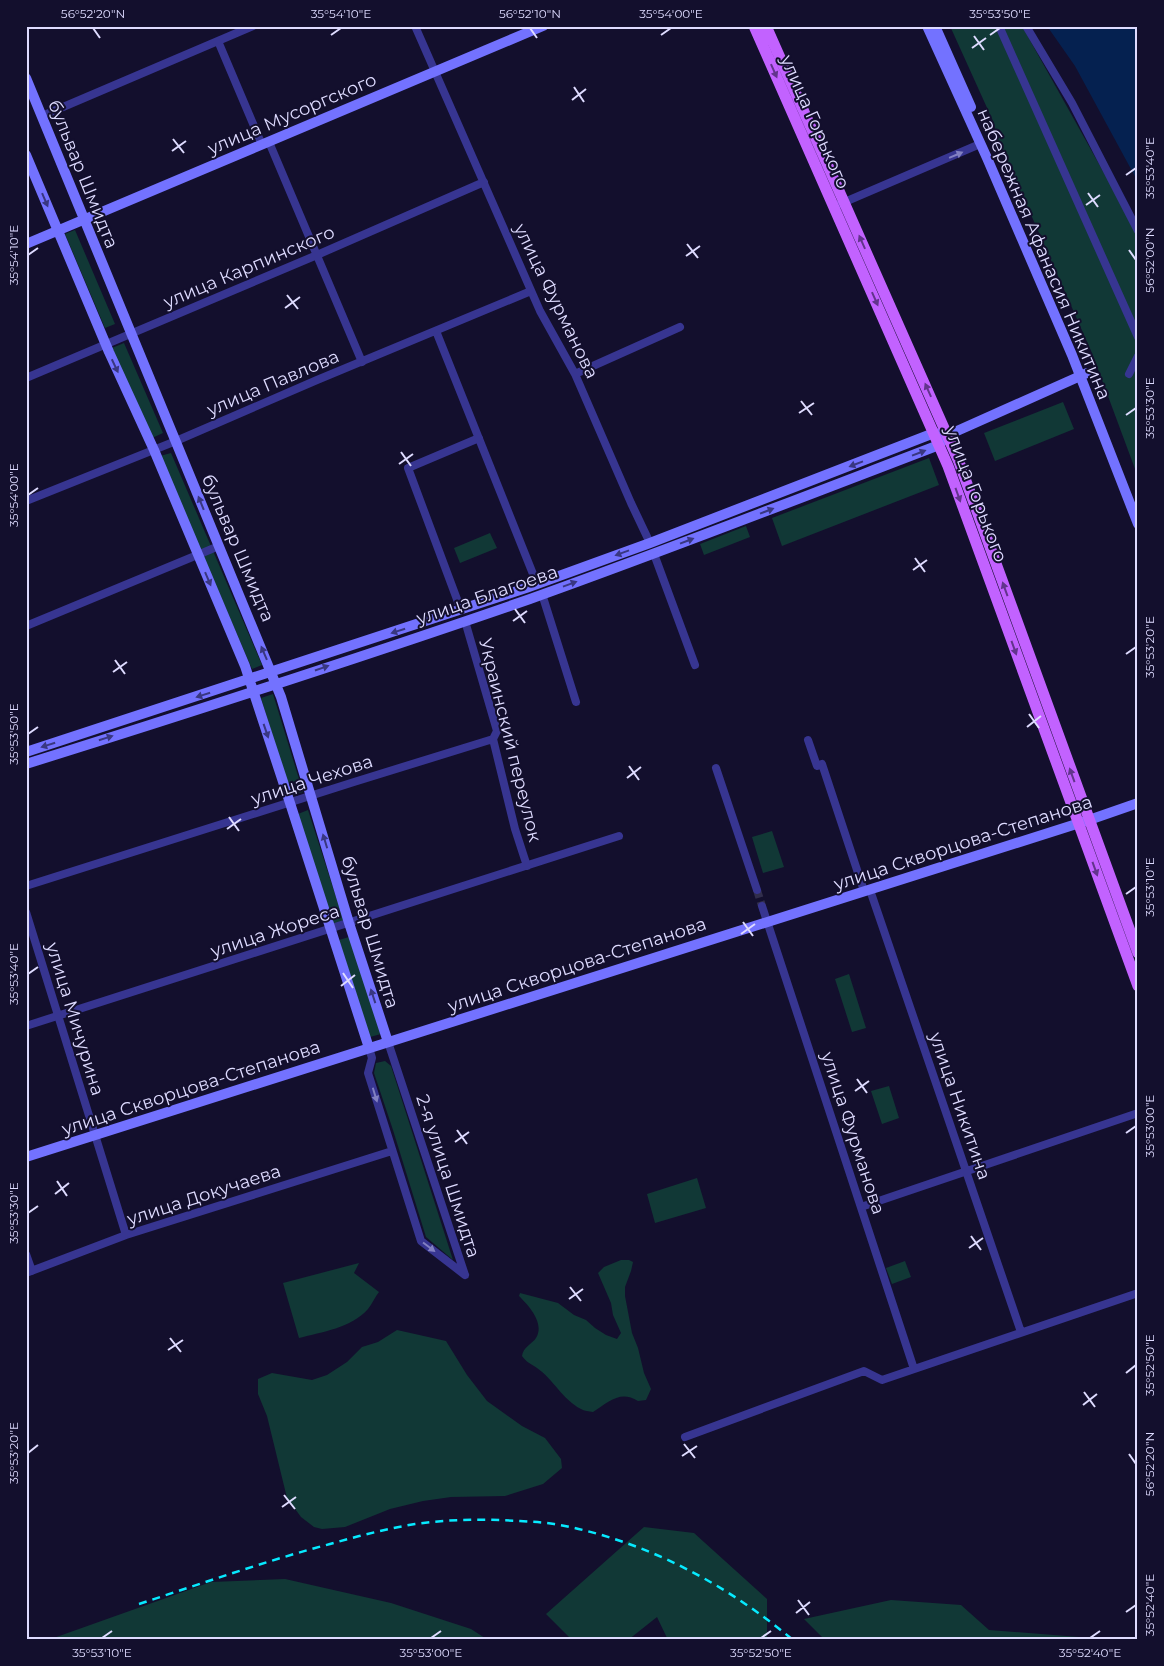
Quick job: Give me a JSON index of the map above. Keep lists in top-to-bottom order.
{
  "streets": {
    "main road": ["улица Горького"],
    "street": [
      "улица Мусоргского",
      "бульвар Шмидта",
      "набережная Афанасия Никитина",
      "улица Карпинского",
      "улица Фурманова",
      "улица Павлова",
      "улица Благоева",
      "Украинский переулок",
      "улица Чехова",
      "улица Скворцова-Степанова",
      "улица Жореса",
      "улица Мичурина",
      "улица Никитина",
      "2-я улица Шмидта",
      "улица Докучаева"
    ]
  },
  "crossings": [
    ["улица Мусоргского", "бульвар Шмидта"],
    ["улица Мусоргского", "улица Фурманова"],
    ["улица Горького", "улица Благоева"],
    ["улица Горького", "улица Скворцова-Степанова"],
    ["бульвар Шмидта", "улица Карпинского"],
    ["бульвар Шмидта", "улица Павлова"],
    ["бульвар Шмидта", "улица Благоева"],
    ["бульвар Шмидта", "улица Чехова"],
    ["бульвар Шмидта", "улица Скворцова-Степанова"],
    ["бульвар Шмидта", "улица Жореса"],
    ["бульвар Шмидта", "2-я улица Шмидта"],
    ["набережная Афанасия Никитина", "улица Благоева"],
    ["улица Карпинского", "улица Фурманова"],
    ["улица Фурманова", "улица Павлова"],
    ["улица Фурманова", "улица Благоева"],
    ["улица Фурманова", "улица Скворцова-Степанова"],
    ["улица Благоева", "Украинский переулок"],
    ["Украинский переулок", "улица Чехова"],
    ["Украинский переулок", "улица Жореса"],
    ["улица Скворцова-Степанова", "улица Мичурина"],
    ["улица Скворцова-Степанова", "улица Никитина"],
    ["улица Скворцова-Степанова", "2-я улица Шмидта"],
    ["улица Жореса", "улица Мичурина"],
    ["улица Мичурина", "улица Докучаева"],
    ["2-я улица Шмидта", "улица Докучаева"]
  ],
  "coordinates": [
    "56°52'20\"N",
    "35°54'10\"E",
    "56°52'10\"N",
    "35°54'00\"E",
    "35°53'50\"E",
    "35°53'40\"E",
    "56°52'00\"N",
    "35°53'30\"E",
    "35°53'20\"E",
    "35°53'10\"E",
    "35°53'00\"E",
    "35°52'50\"E",
    "35°52'40\"E"
  ]
}
